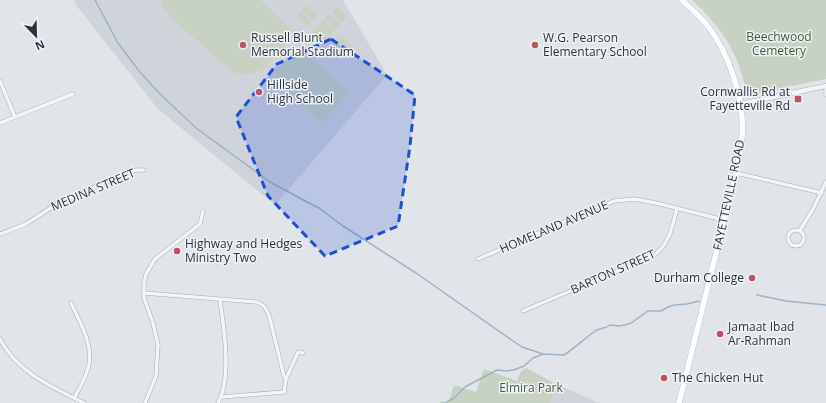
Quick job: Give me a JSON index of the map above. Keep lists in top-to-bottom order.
{
  "streets": {
    "main road": ["FAYETTEVILLE ROAD"],
    "street": ["MEDINA STREET", "HOMELAND AVENUE", "BARTON STREET"]
  },
  "crossings": [
    ["FAYETTEVILLE ROAD", "HOMELAND AVENUE"],
    ["HOMELAND AVENUE", "BARTON STREET"]
  ],
  "parks": ["Beechwood Cemetery", "Elmira Park"],
  "places": {
    "other": [
      "Russell Blunt Memorial Stadium",
      "W.G. Pearson Elementary School",
      "Hillside High School",
      "Highway and Hedges Ministry Two",
      "Durham College",
      "Jamaat Ibad Ar-Rahman",
      "The Chicken Hut"
    ],
    "transit": ["Cornwallis Rd at Fayetteville Rd"]
  },
  "north": "bottom right"
}
